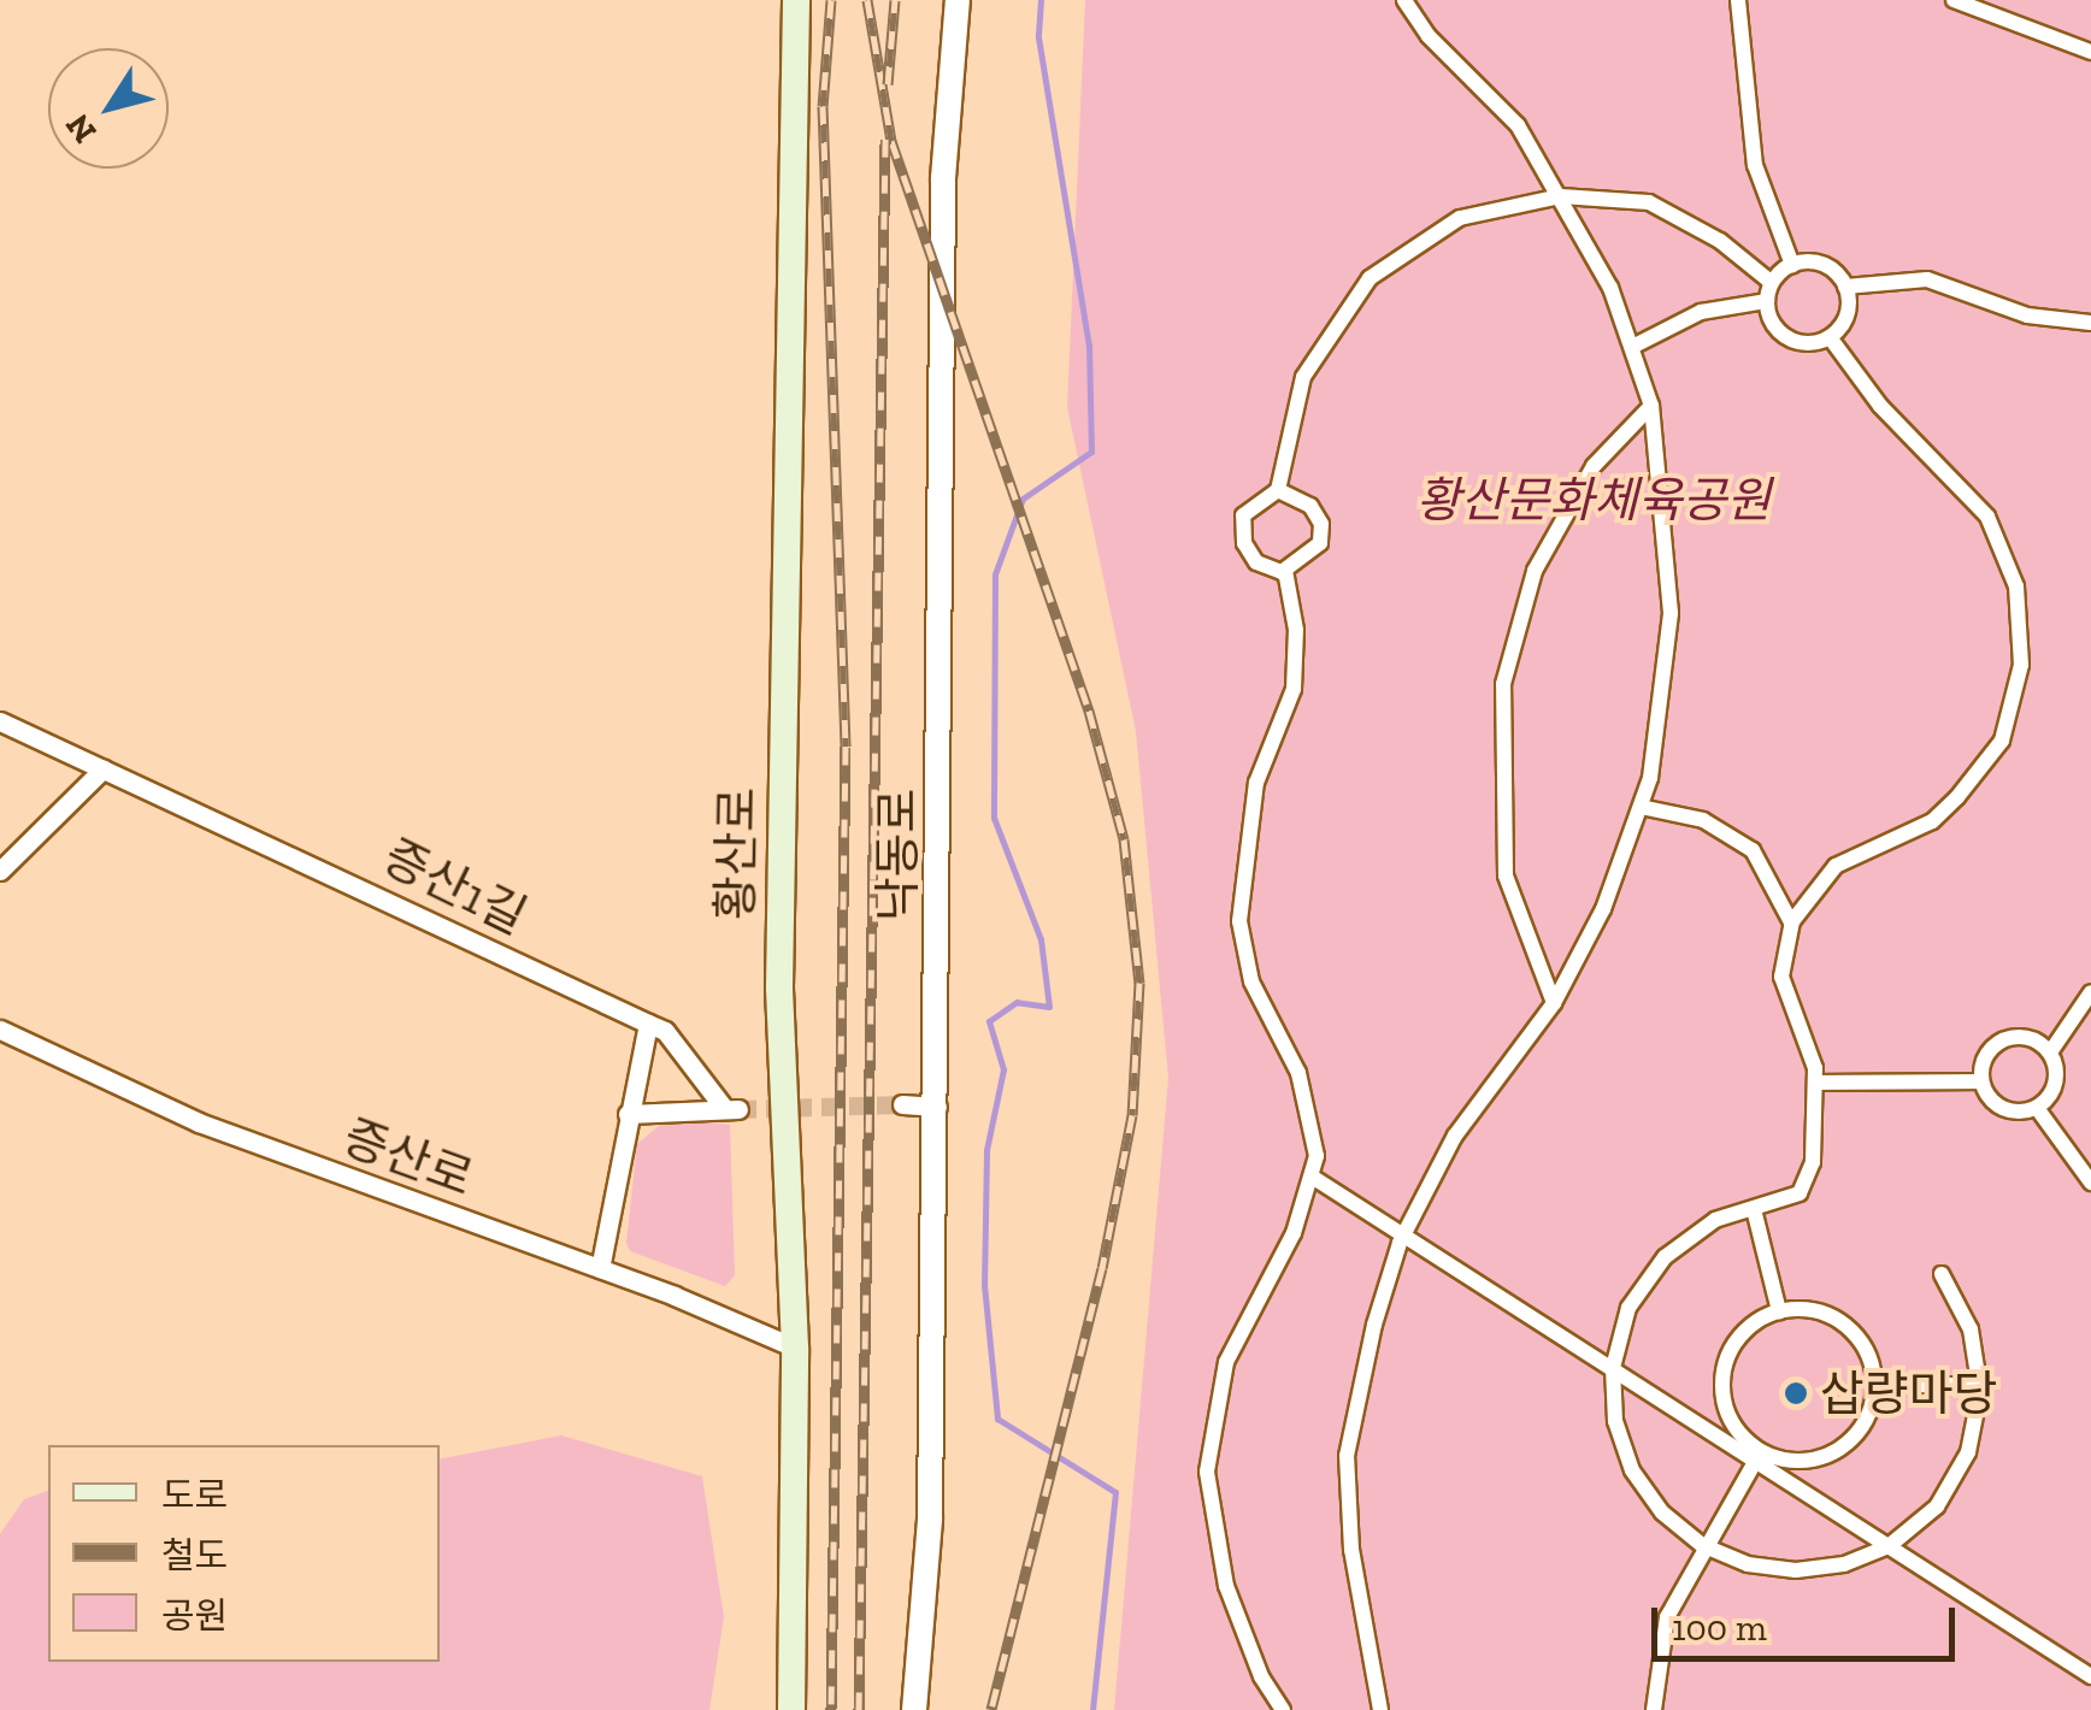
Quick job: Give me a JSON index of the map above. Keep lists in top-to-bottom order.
{
  "streets": {
    "main road": ["황산로"],
    "street": ["낙동로", "증산1길", "증산로"]
  },
  "crossings": [
    ["황산로", "증산로"]
  ],
  "parks": ["황산문화체육공원"],
  "places": ["삽량마당"],
  "legend": ["도로", "철도", "공원"],
  "scale_bar": "100 m",
  "north": "bottom left"
}
